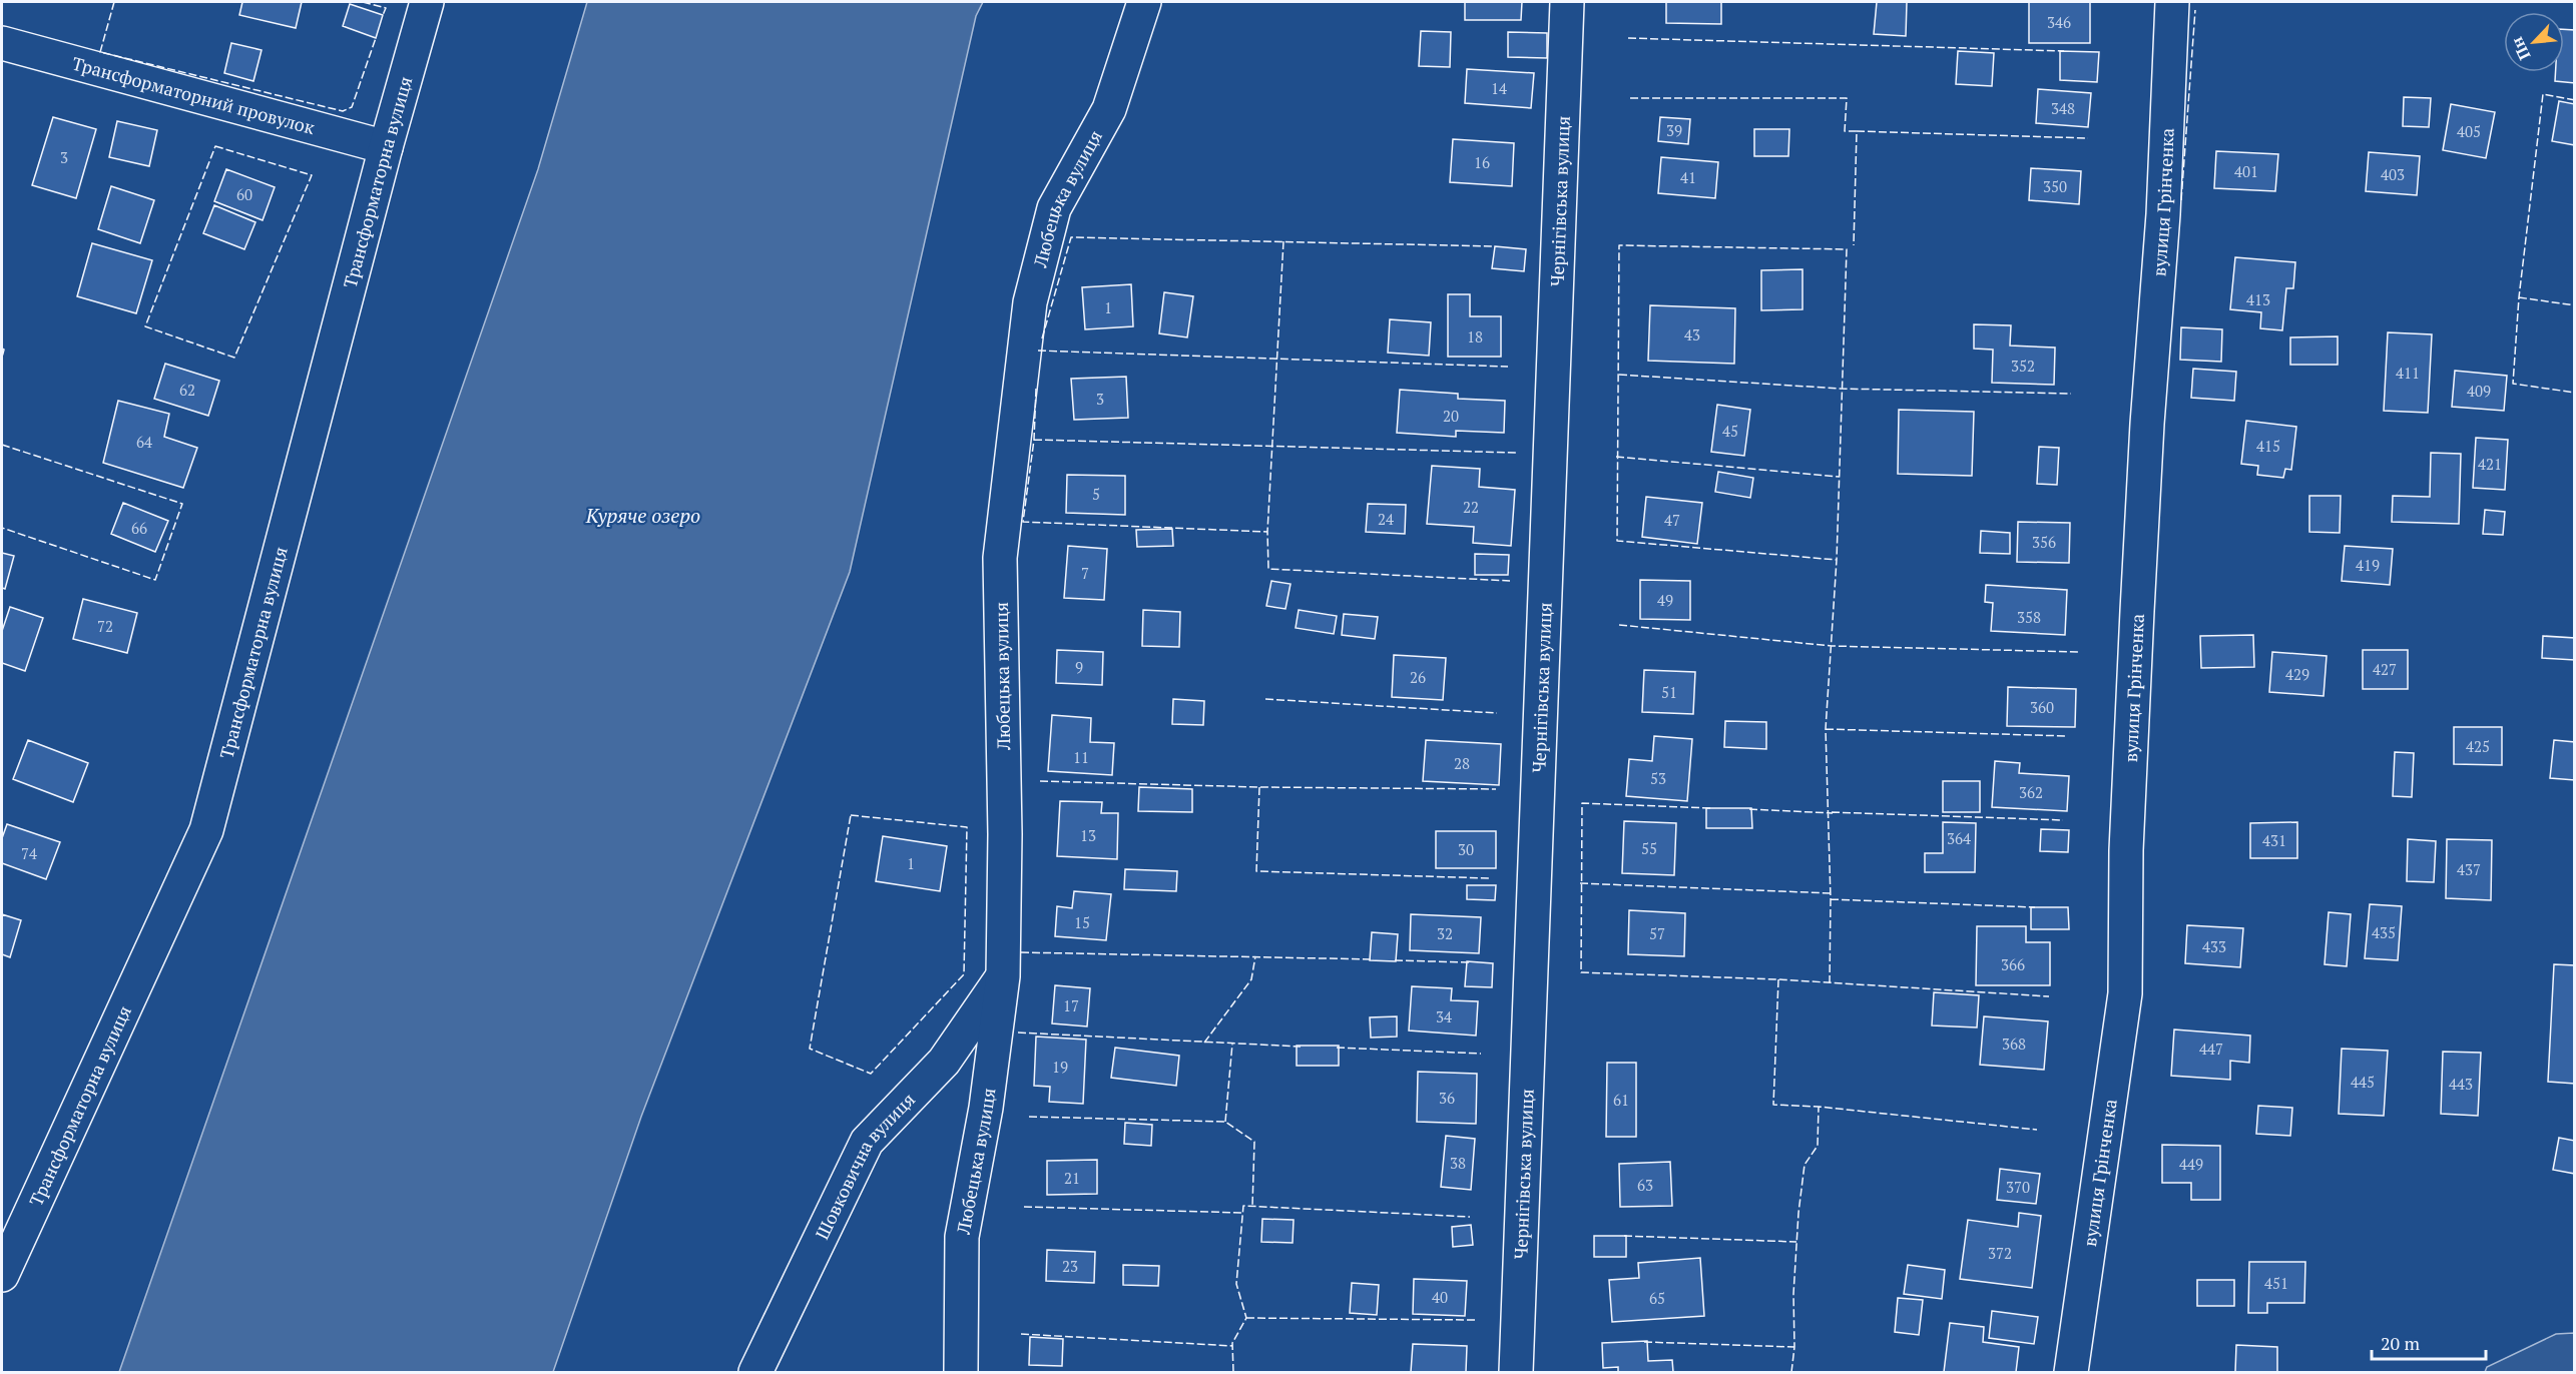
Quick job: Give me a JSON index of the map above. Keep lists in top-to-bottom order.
{
  "streets": {
    "street": [
      "Трансформаторний провулок",
      "Трансформаторна вулиця",
      "Любецька вулиця",
      "Чернігівська вулиця",
      "вулиця Грінченка",
      "Шовковична вулиця"
    ]
  },
  "crossings": [
    ["Трансформаторний провулок", "Трансформаторна вулиця"],
    ["Любецька вулиця", "Шовковична вулиця"]
  ],
  "water": ["Куряче озеро"],
  "house_numbers": [
    "346",
    "14",
    "348",
    "39",
    "405",
    "3",
    "16",
    "401",
    "403",
    "41",
    "350",
    "60",
    "413",
    "1",
    "43",
    "18",
    "352",
    "411",
    "62",
    "409",
    "3",
    "20",
    "45",
    "64",
    "415",
    "421",
    "5",
    "22",
    "24",
    "47",
    "66",
    "356",
    "419",
    "7",
    "49",
    "358",
    "72",
    "9",
    "427",
    "429",
    "26",
    "51",
    "360",
    "425",
    "11",
    "28",
    "53",
    "362",
    "13",
    "364",
    "431",
    "55",
    "30",
    "74",
    "1",
    "437",
    "15",
    "435",
    "32",
    "57",
    "433",
    "366",
    "17",
    "34",
    "368",
    "447",
    "19",
    "445",
    "443",
    "36",
    "61",
    "38",
    "449",
    "21",
    "63",
    "370",
    "372",
    "23",
    "451",
    "40",
    "65"
  ],
  "scale_bar": "20 m",
  "north": "bottom left"
}
